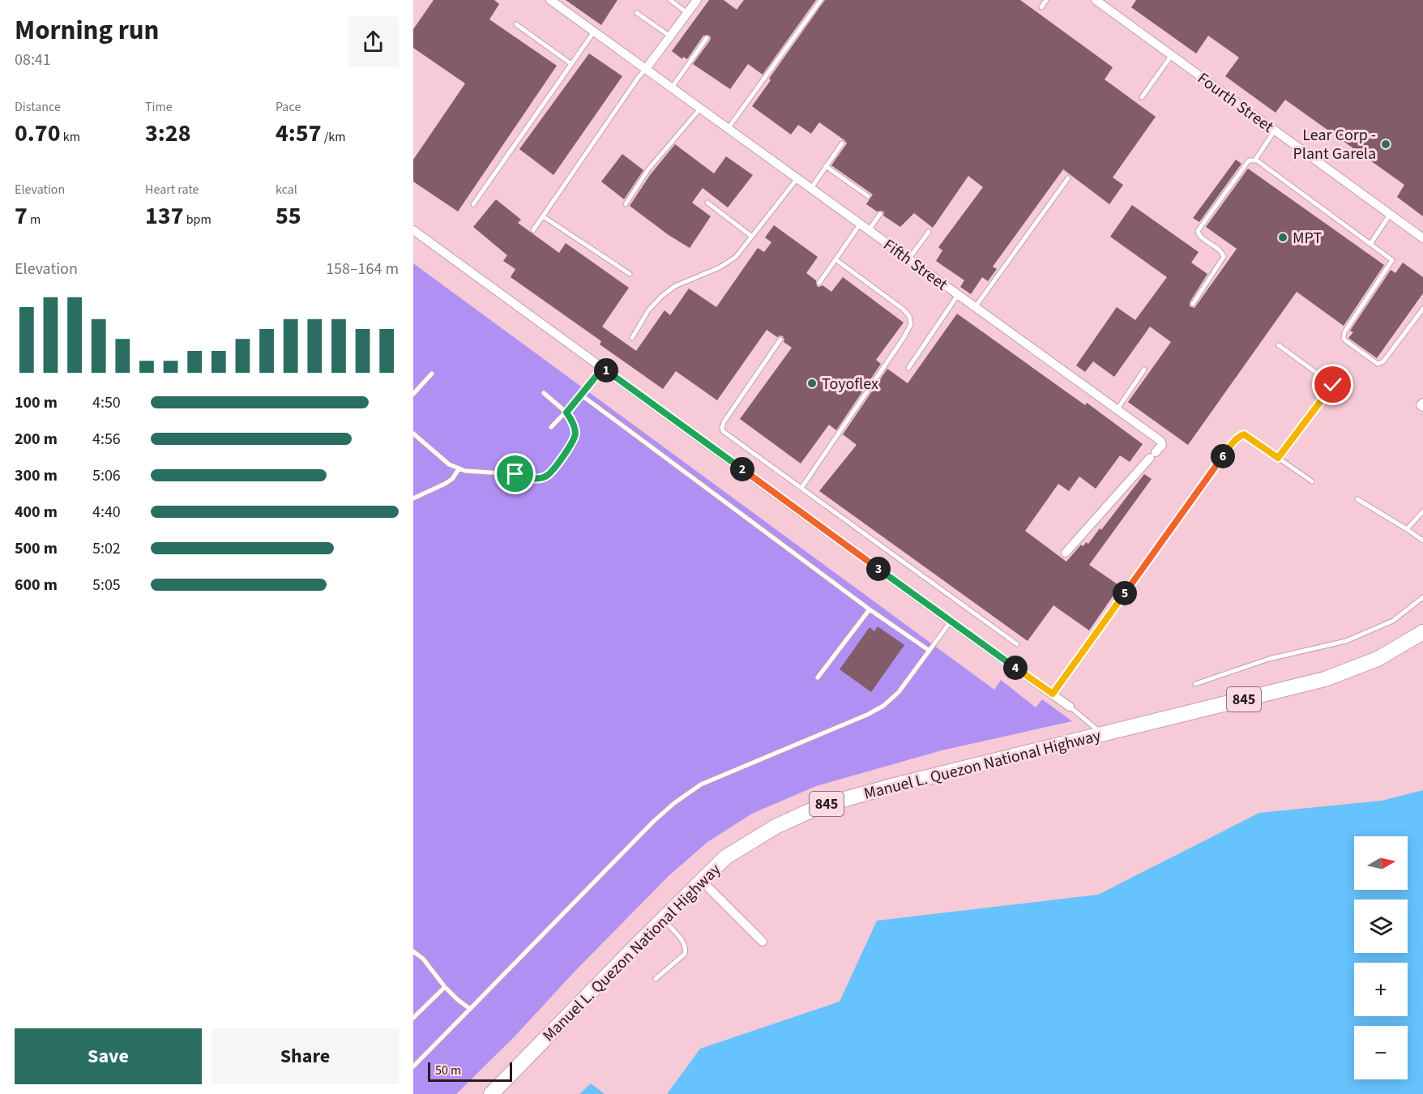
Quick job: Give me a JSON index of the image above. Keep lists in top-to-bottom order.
{
  "streets": {
    "main road": ["845", "Manuel L. Quezon National Highway"],
    "street": ["Fourth Street", "Fifth Street"]
  },
  "places": ["Lear Corp - Plant Garela", "MPT", "Toyoflex"],
  "scale_bar": "50 m",
  "north": "right",
  "page": {
    "heading": ["Morning run", "08:41"],
    "stats": [
      ["Distance", "0.70 km"],
      ["Time", "3:28"],
      ["Pace", "4:57 /km"],
      ["Elevation", "7 m"],
      ["Heart rate", "137 bpm"],
      ["kcal", "55"]
    ],
    "chart": ["Elevation", "158–164 m"],
    "pins": [
      "1",
      "6",
      "2",
      "3",
      "5",
      "4"
    ],
    "list": [
      {
        "name": "100 m",
        "note": "4:50"
      },
      {
        "name": "200 m",
        "note": "4:56"
      },
      {
        "name": "300 m",
        "note": "5:06"
      },
      {
        "name": "400 m",
        "note": "4:40"
      },
      {
        "name": "500 m",
        "note": "5:02"
      },
      {
        "name": "600 m",
        "note": "5:05"
      }
    ],
    "map_buttons": ["+", "−"],
    "buttons": ["Save", "Share"],
    "scale": "50 m"
  }
}
